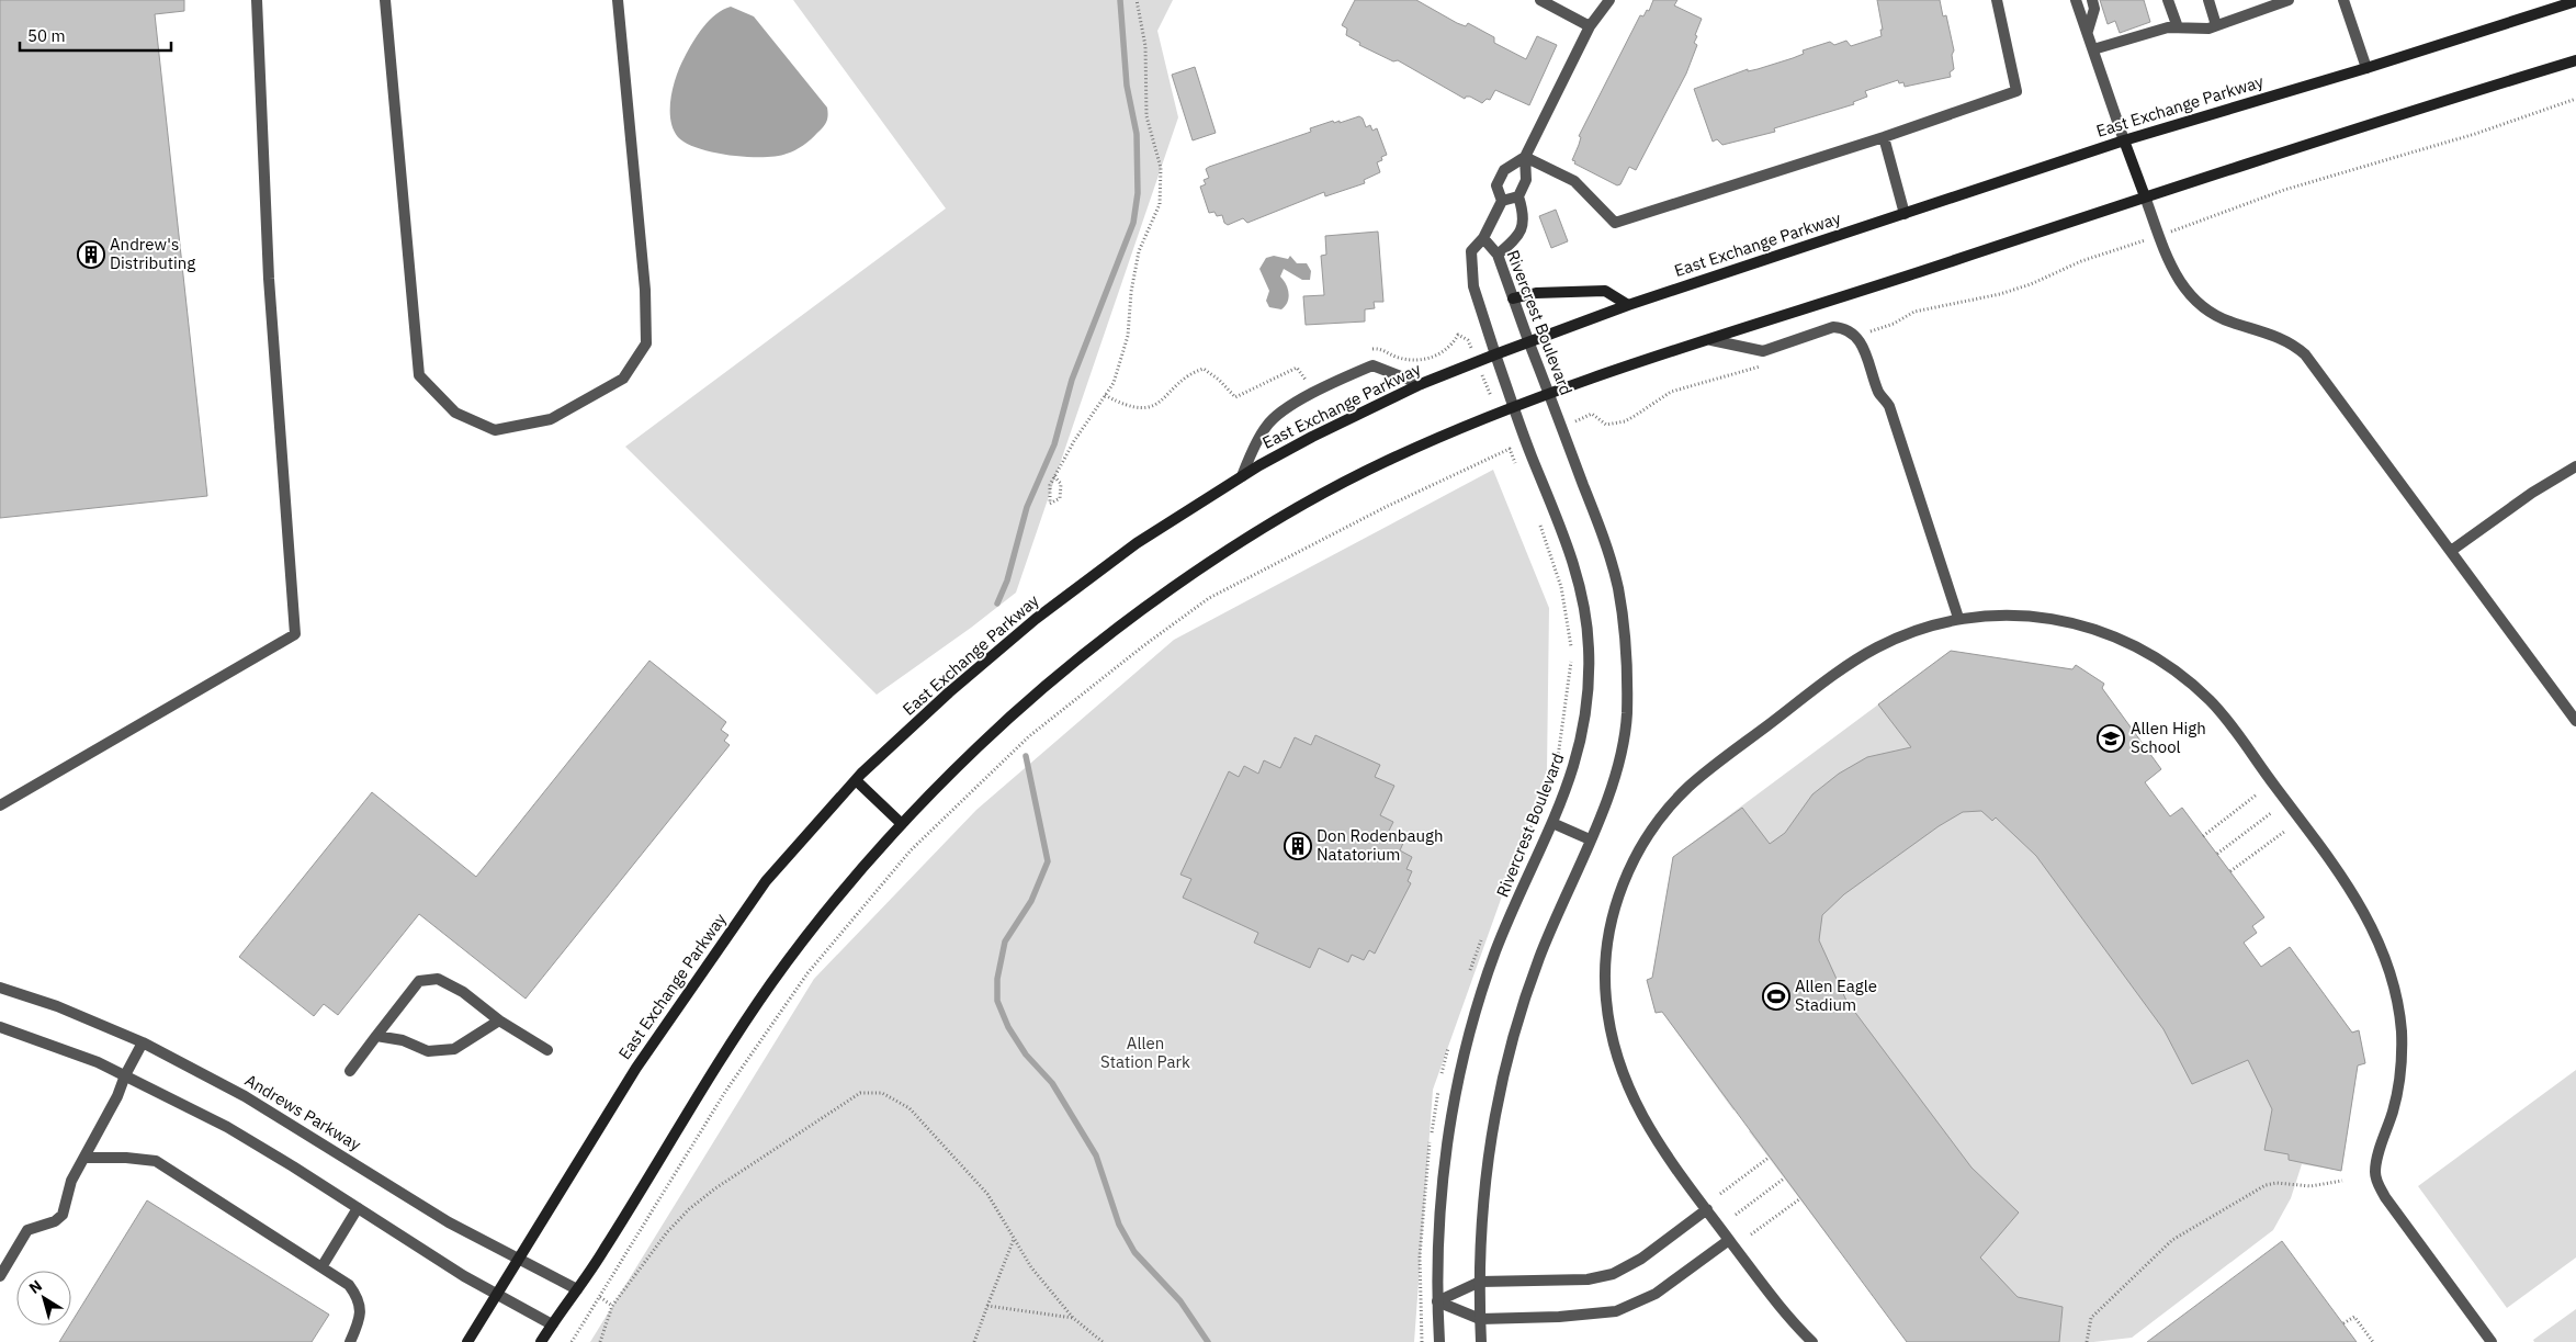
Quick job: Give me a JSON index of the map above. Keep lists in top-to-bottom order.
{
  "streets": {
    "main road": ["East Exchange Parkway"],
    "street": ["Rivercrest Boulevard", "Andrews Parkway"]
  },
  "crossings": [
    ["East Exchange Parkway", "Rivercrest Boulevard"],
    ["East Exchange Parkway", "Andrews Parkway"]
  ],
  "parks": ["Allen Station Park"],
  "places": {
    "building": ["Andrew's Distributing", "Don Rodenbaugh Natatorium"],
    "school or university": ["Allen High School"],
    "sports": ["Allen Eagle Stadium"]
  },
  "scale_bar": "50 m",
  "north": "top left"
}
